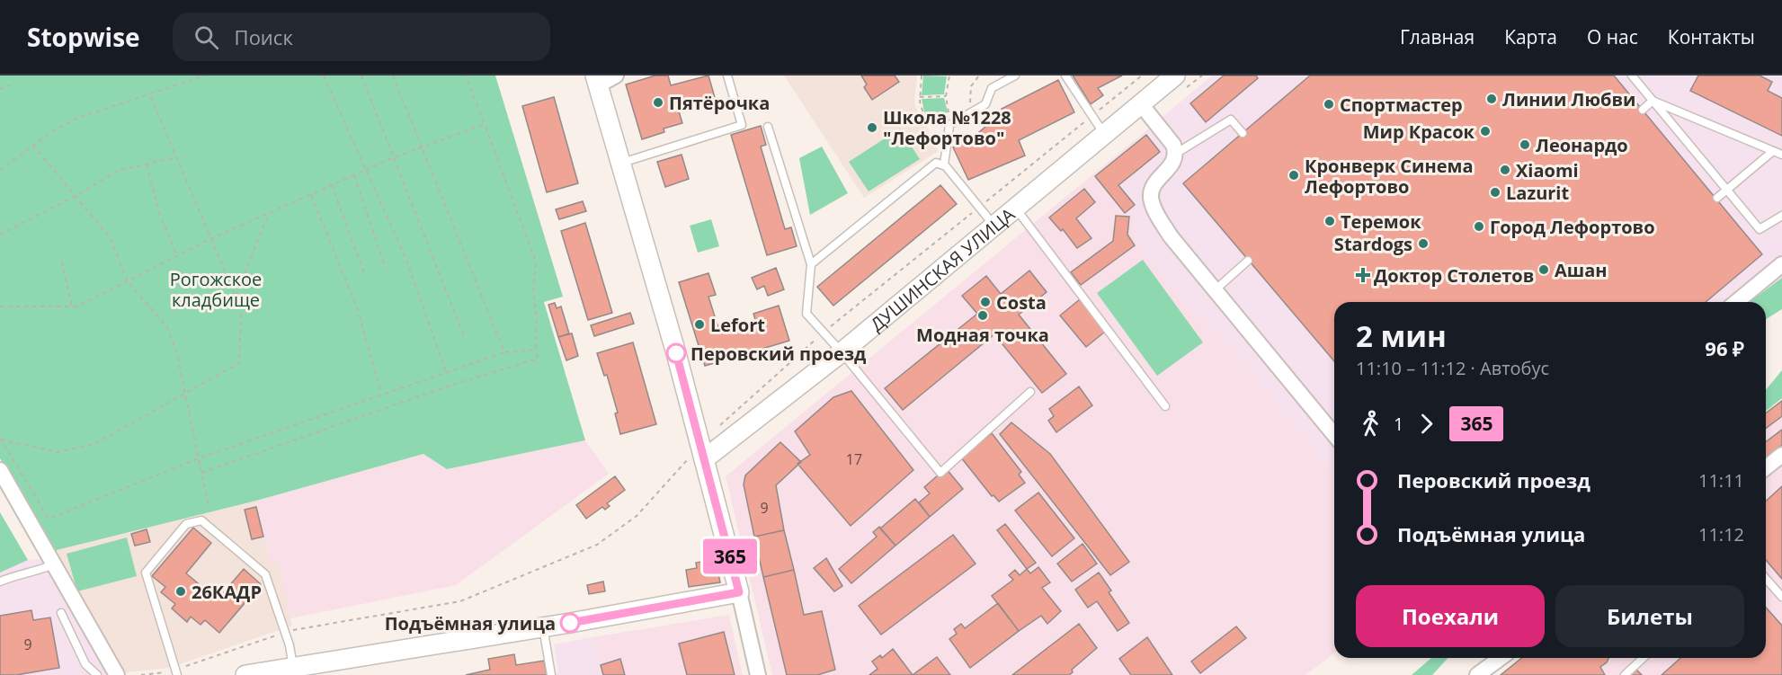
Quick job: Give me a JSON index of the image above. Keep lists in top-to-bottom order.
{
  "streets": {
    "street": ["ДУШИНСКАЯ УЛИЦА"]
  },
  "parks": ["Рогожское кладбище"],
  "places": {
    "other": [
      "Линии Любви",
      "Пятёрочка",
      "Спортмастер",
      "Школа №1228 \"Лефортово\"",
      "Мир Красок",
      "Леонардо",
      "Xiaomi",
      "Кронверк Синема Лефортово",
      "Lazurit",
      "Теремок",
      "Город Лефортово",
      "Stardogs",
      "Ашан",
      "Costa",
      "Модная точка",
      "Lefort",
      "Перовский проезд",
      "26КАДР",
      "Подъёмная улица"
    ],
    "health": ["Доктор Столетов"]
  },
  "lines": ["bus line 365"],
  "house_numbers": ["17", "9", "9"],
  "page": {
    "header": "Stopwise",
    "search": "Поиск",
    "nav": [
      "Главная",
      "Карта",
      "О нас",
      "Контакты"
    ],
    "on_map": "365",
    "heading": ["2 мин", "11:10 – 11:12 · Автобус", "96 ₽"],
    "legs": ["1", "365"],
    "list": [
      {
        "name": "Перовский проезд",
        "value": "11:11"
      },
      {
        "name": "Подъёмная улица",
        "value": "11:12"
      }
    ],
    "buttons": ["Поехали", "Билеты"]
  }
}
